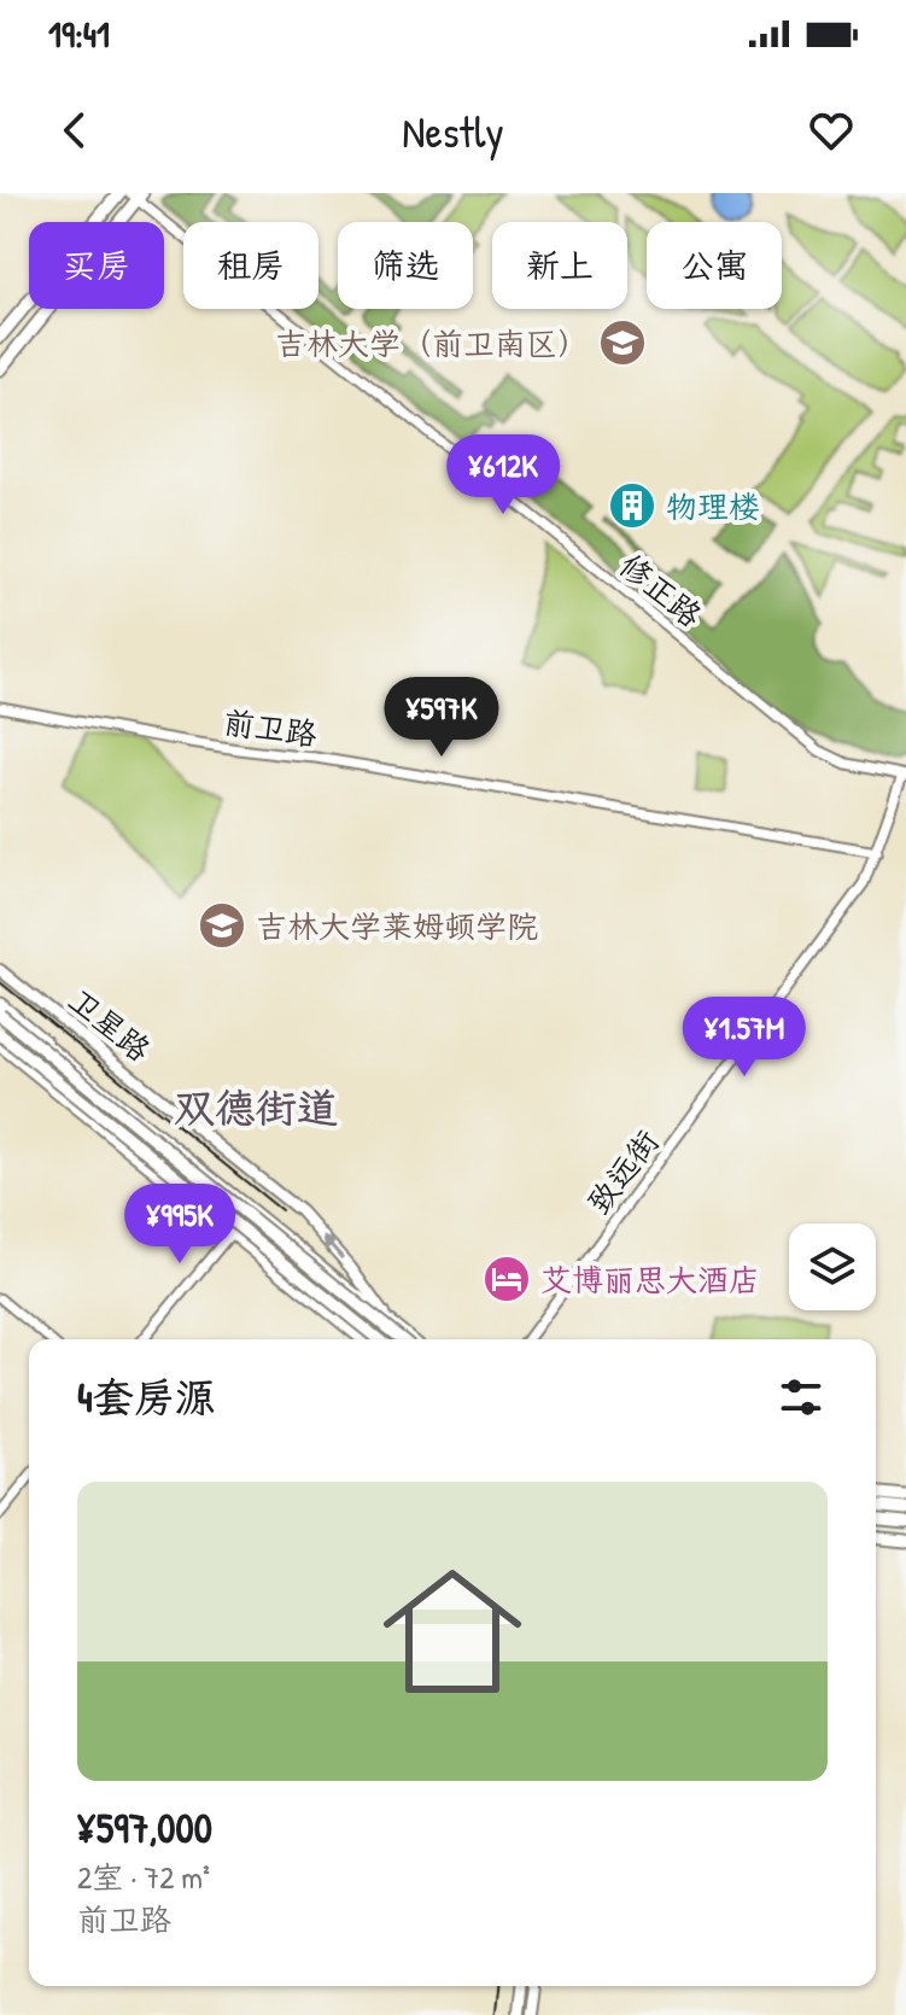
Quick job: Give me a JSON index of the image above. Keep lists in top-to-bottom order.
{
  "streets": {
    "main road": ["卫星路"],
    "street": ["修正路", "前卫路", "致远街"]
  },
  "crossings": [
    ["修正路", "致远街"],
    ["前卫路", "致远街"]
  ],
  "districts": ["双德街道"],
  "places": {
    "school or university": ["吉林大学（前卫南区）", "吉林大学莱姆顿学院"],
    "building": ["物理楼"],
    "hotel": ["艾博丽思大酒店"]
  },
  "page": {
    "status": "19:41",
    "header": "Nestly",
    "chip": [
      "买房",
      "租房",
      "筛选",
      "新上",
      "公寓"
    ],
    "price": [
      "¥612K",
      "¥597K",
      "¥1.57M",
      "¥995K"
    ],
    "heading": "4套房源",
    "list": [
      {
        "name": "¥597,000",
        "note": "2室 · 72 m² · 前卫路"
      }
    ]
  }
}
